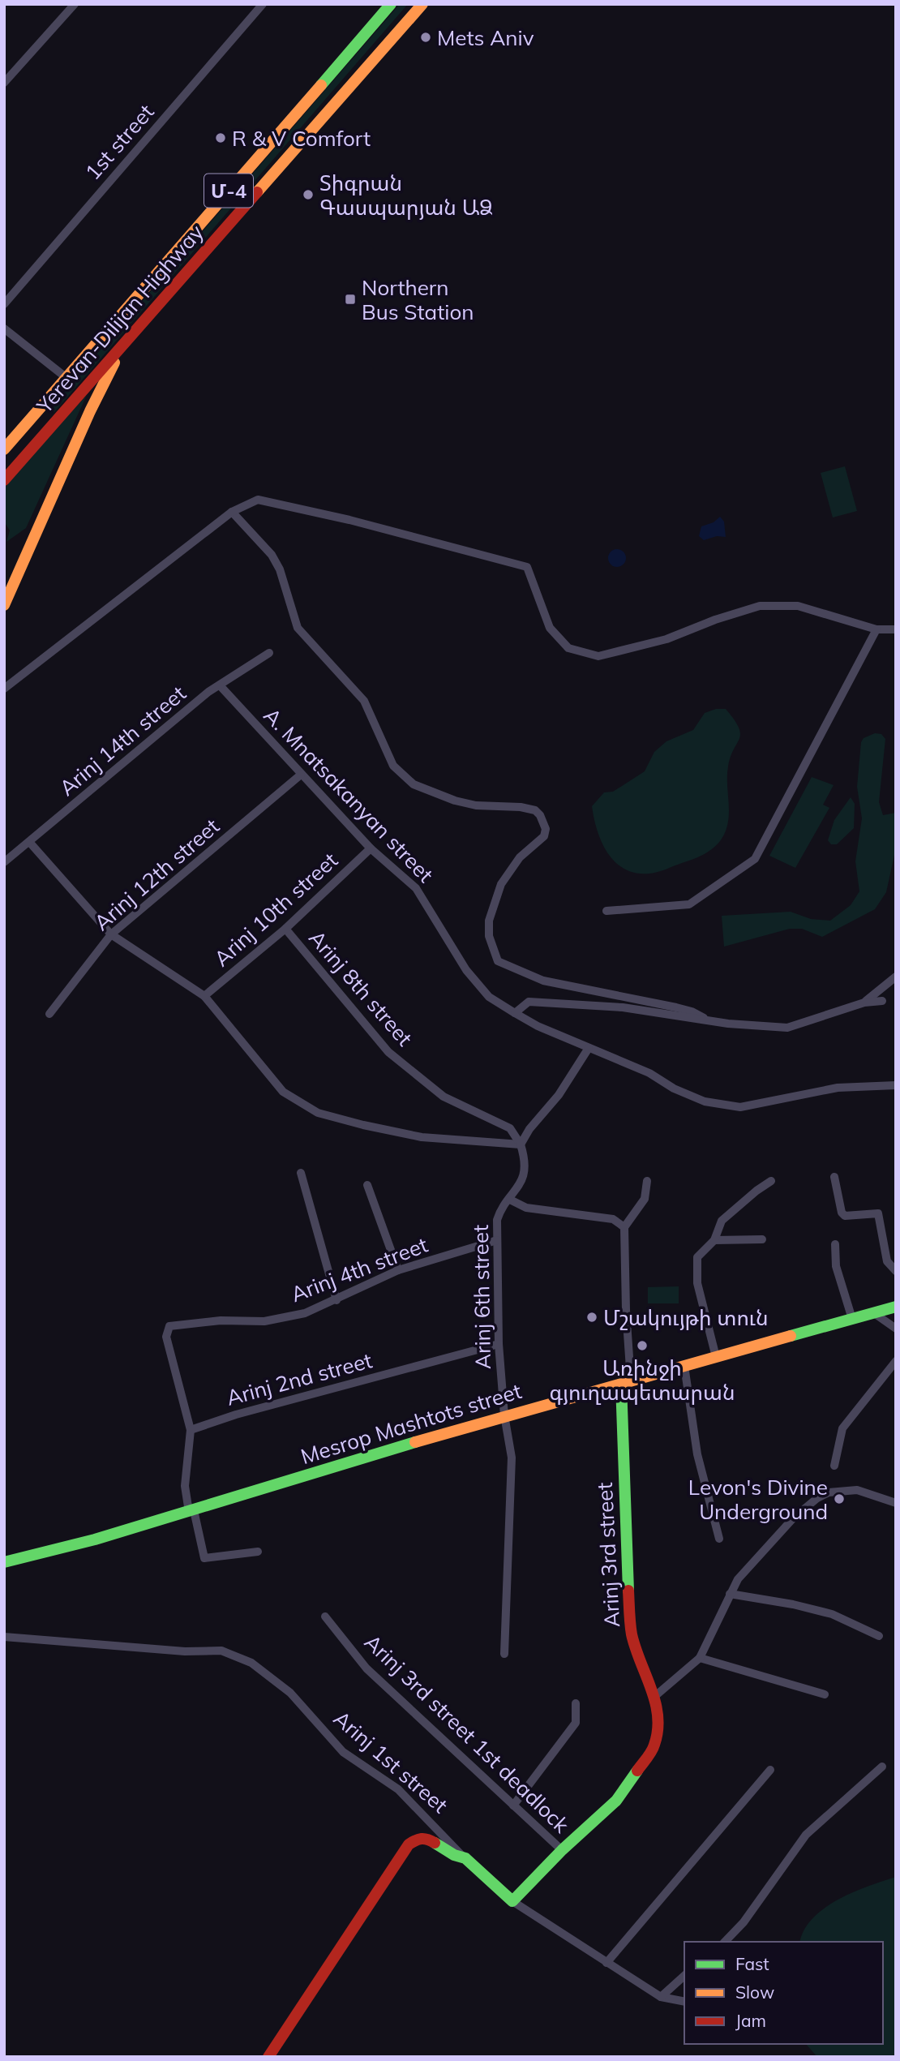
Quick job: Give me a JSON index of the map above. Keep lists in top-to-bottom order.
{
  "streets": {
    "main road": [
      "Մ-4",
      "Yerevan-Dilijan Highway",
      "Mesrop Mashtots street",
      "Arinj 3rd street",
      "Arinj 1st street"
    ],
    "street": [
      "1st street",
      "Arinj 14th street",
      "A. Mnatsakanyan street",
      "Arinj 12th street",
      "Arinj 10th street",
      "Arinj 8th street",
      "Arinj 4th street",
      "Arinj 6th street",
      "Arinj 2nd street",
      "Arinj 3rd street 1st deadlock"
    ]
  },
  "crossings": [
    ["Arinj 14th street", "A. Mnatsakanyan street"],
    ["A. Mnatsakanyan street", "Arinj 12th street"],
    ["A. Mnatsakanyan street", "Arinj 10th street"],
    ["Arinj 10th street", "Arinj 8th street"],
    ["Arinj 8th street", "Arinj 6th street"],
    ["Arinj 4th street", "Arinj 6th street"],
    ["Arinj 4th street", "Arinj 2nd street"],
    ["Arinj 6th street", "Arinj 2nd street"],
    ["Arinj 6th street", "Mesrop Mashtots street"],
    ["Mesrop Mashtots street", "Arinj 3rd street"],
    ["Arinj 3rd street", "Arinj 3rd street 1st deadlock"],
    ["Arinj 3rd street", "Arinj 1st street"]
  ],
  "places": {
    "other": [
      "Mets Aniv",
      "R & V Comfort",
      "Տիգրան Գասպարյան ԱՁ",
      "Մշակույթի տուն",
      "Առինջի գյուղապետարան",
      "Levon's Divine Underground"
    ],
    "transit": ["Northern Bus Station"]
  },
  "legend": ["Fast", "Slow", "Jam"]
}
